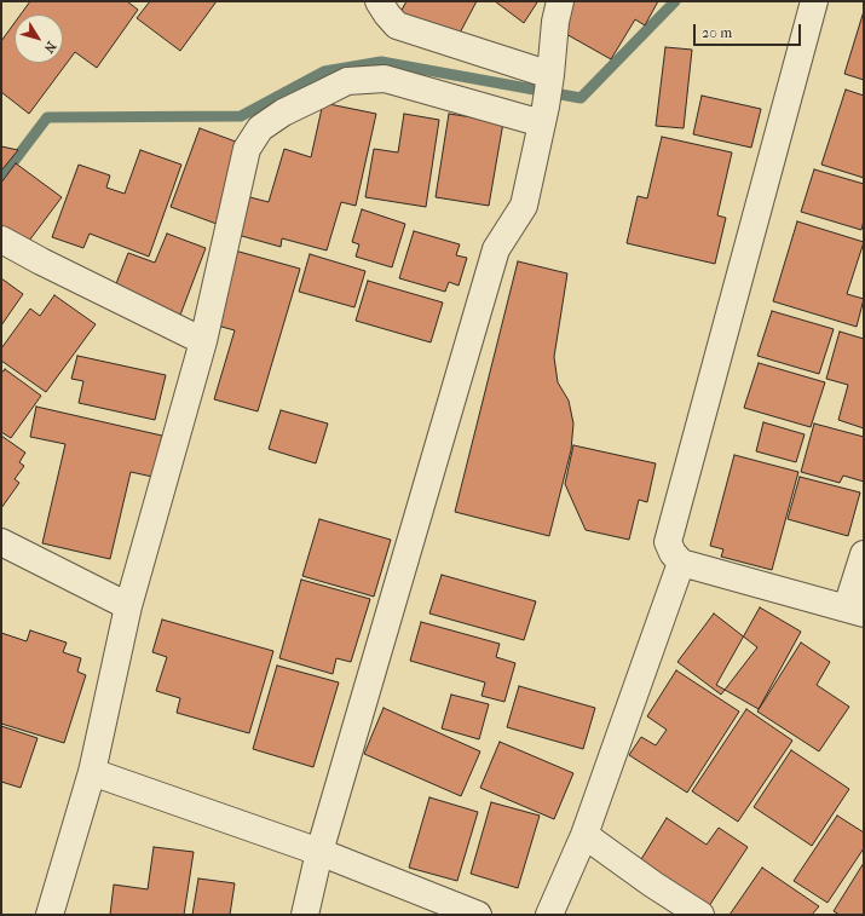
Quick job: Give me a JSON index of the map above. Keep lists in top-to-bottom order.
{
  "scale_bar": "20 m",
  "north": "bottom right"
}
